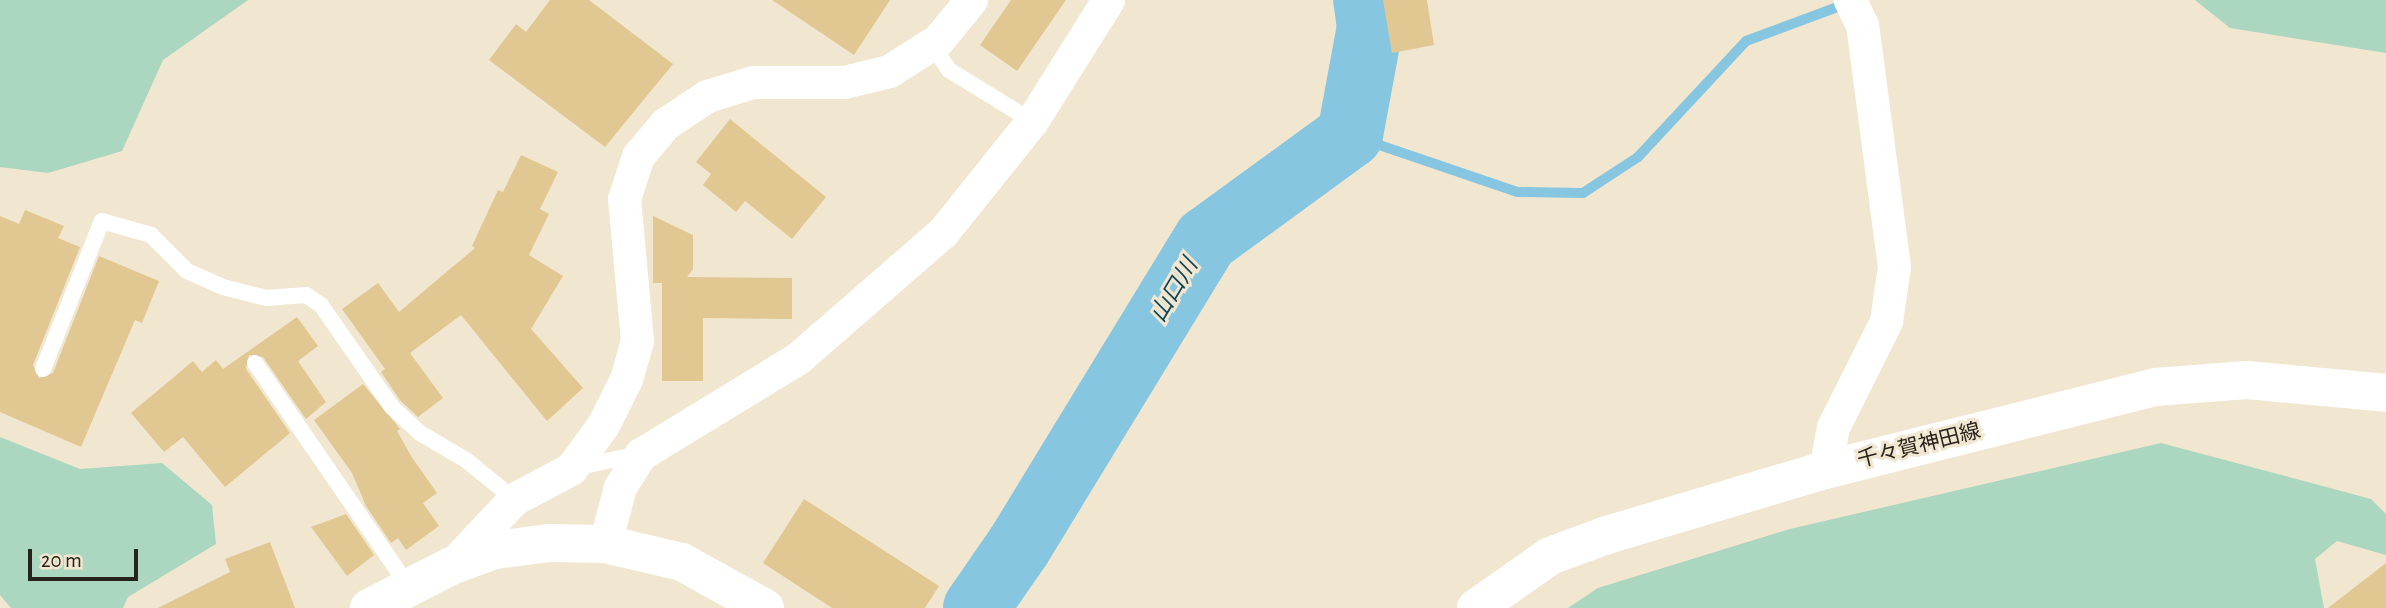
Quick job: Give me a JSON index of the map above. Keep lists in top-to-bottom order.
{
  "streets": {
    "main road": ["千々賀神田線"]
  },
  "water": ["山口川"],
  "scale_bar": "20 m"
}
